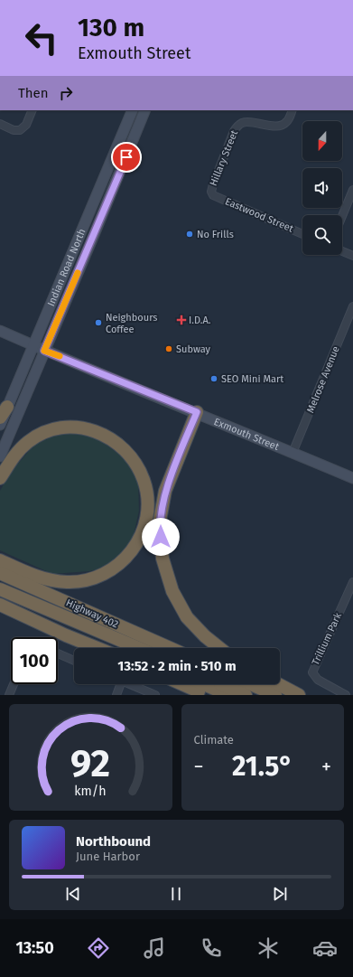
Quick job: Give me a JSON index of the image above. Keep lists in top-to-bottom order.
{
  "streets": {
    "highway": ["Highway 402"],
    "main road": ["Indian Road North", "Exmouth Street"],
    "street": [
      "Hillary Street",
      "Eastwood Street",
      "Melrose Avenue",
      "Trillium Park"
    ]
  },
  "crossings": [
    ["Hillary Street", "Eastwood Street"],
    ["Indian Road North", "Exmouth Street"],
    ["Melrose Avenue", "Exmouth Street"]
  ],
  "places": {
    "other": [
      "No Frills",
      "Neighbours Coffee",
      "Subway",
      "SEO Mini Mart"
    ],
    "health": ["I.D.A."]
  },
  "north": "bottom",
  "page": {
    "turn": ["130 m", "Exmouth Street"],
    "then": "Then",
    "limit": "100",
    "trip": "13:52 · 2 min · 510 m",
    "tile": "Climate",
    "heat": ["−", "21.5°", "+"],
    "song": ["Northbound", "June Harbor"],
    "tabs": "13:50",
    "gauge": ["92", "km/h"]
  }
}
